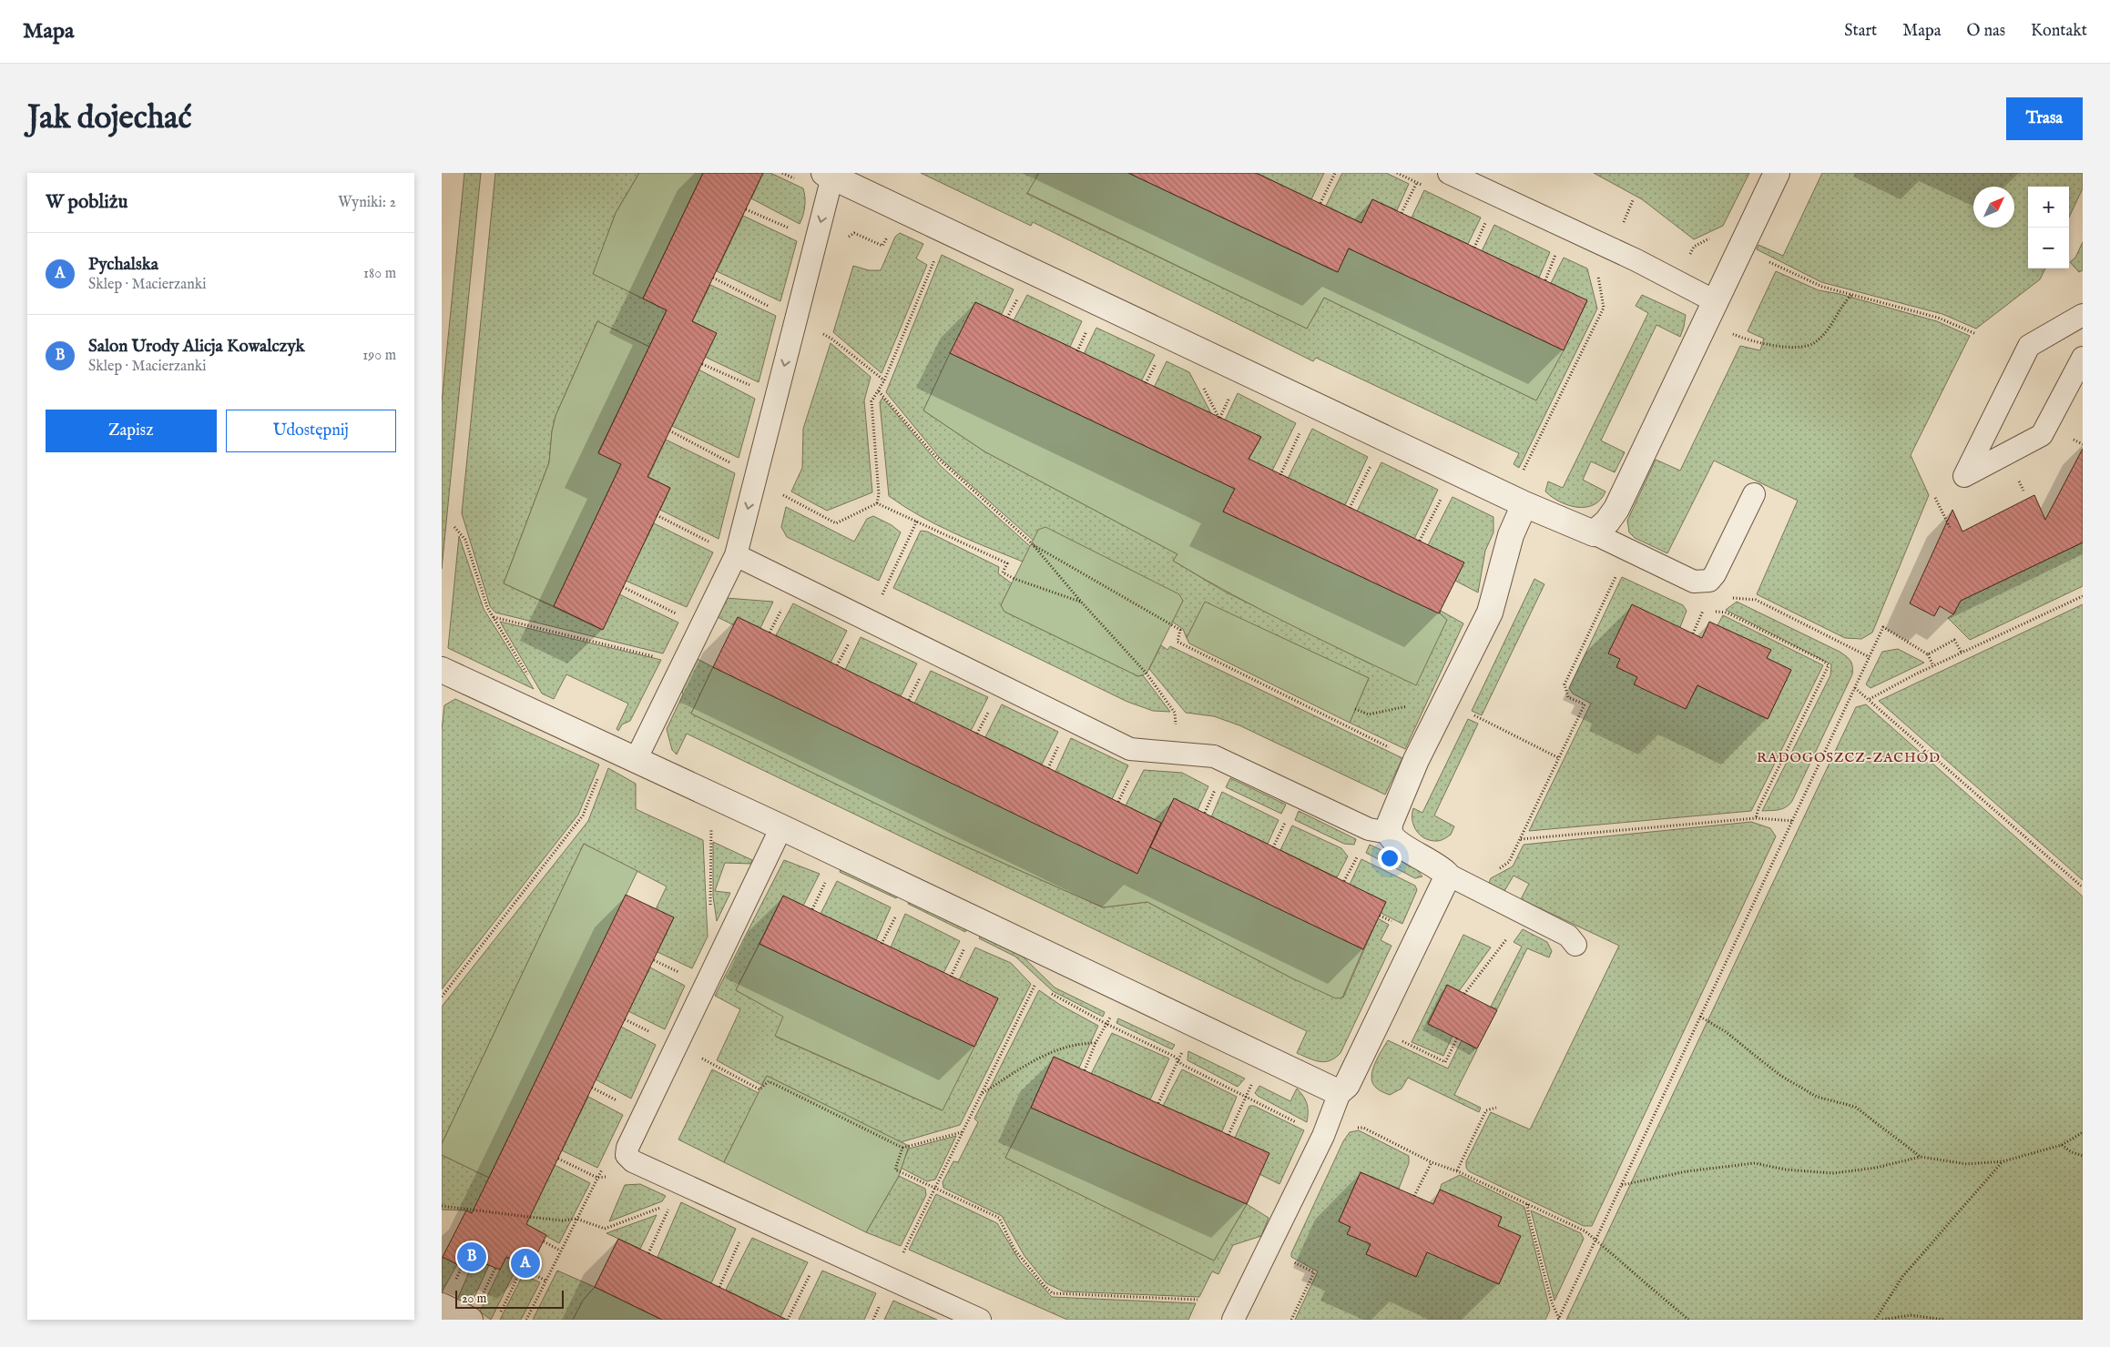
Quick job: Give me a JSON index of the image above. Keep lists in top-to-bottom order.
{
  "districts": ["RADOGOSZCZ-ZACHÓD"],
  "scale_bar": "20 m",
  "north": "top right",
  "page": {
    "header": "Mapa",
    "nav": [
      "Start",
      "Mapa",
      "O nas",
      "Kontakt"
    ],
    "buttons": [
      "Trasa",
      ["Zapisz", "Udostępnij"]
    ],
    "title": "Jak dojechać",
    "heading": ["W pobliżu", "Wyniki: 2"],
    "map_buttons": ["+", "−"],
    "list": [
      {
        "mark": "A",
        "name": "Pychalska",
        "note": "Sklep · Macierzanki",
        "value": "180 m"
      },
      {
        "mark": "B",
        "name": "Salon Urody Alicja Kowalczyk",
        "note": "Sklep · Macierzanki",
        "value": "190 m"
      }
    ],
    "pins": ["B", "A"],
    "scale": "20 m"
  }
}
